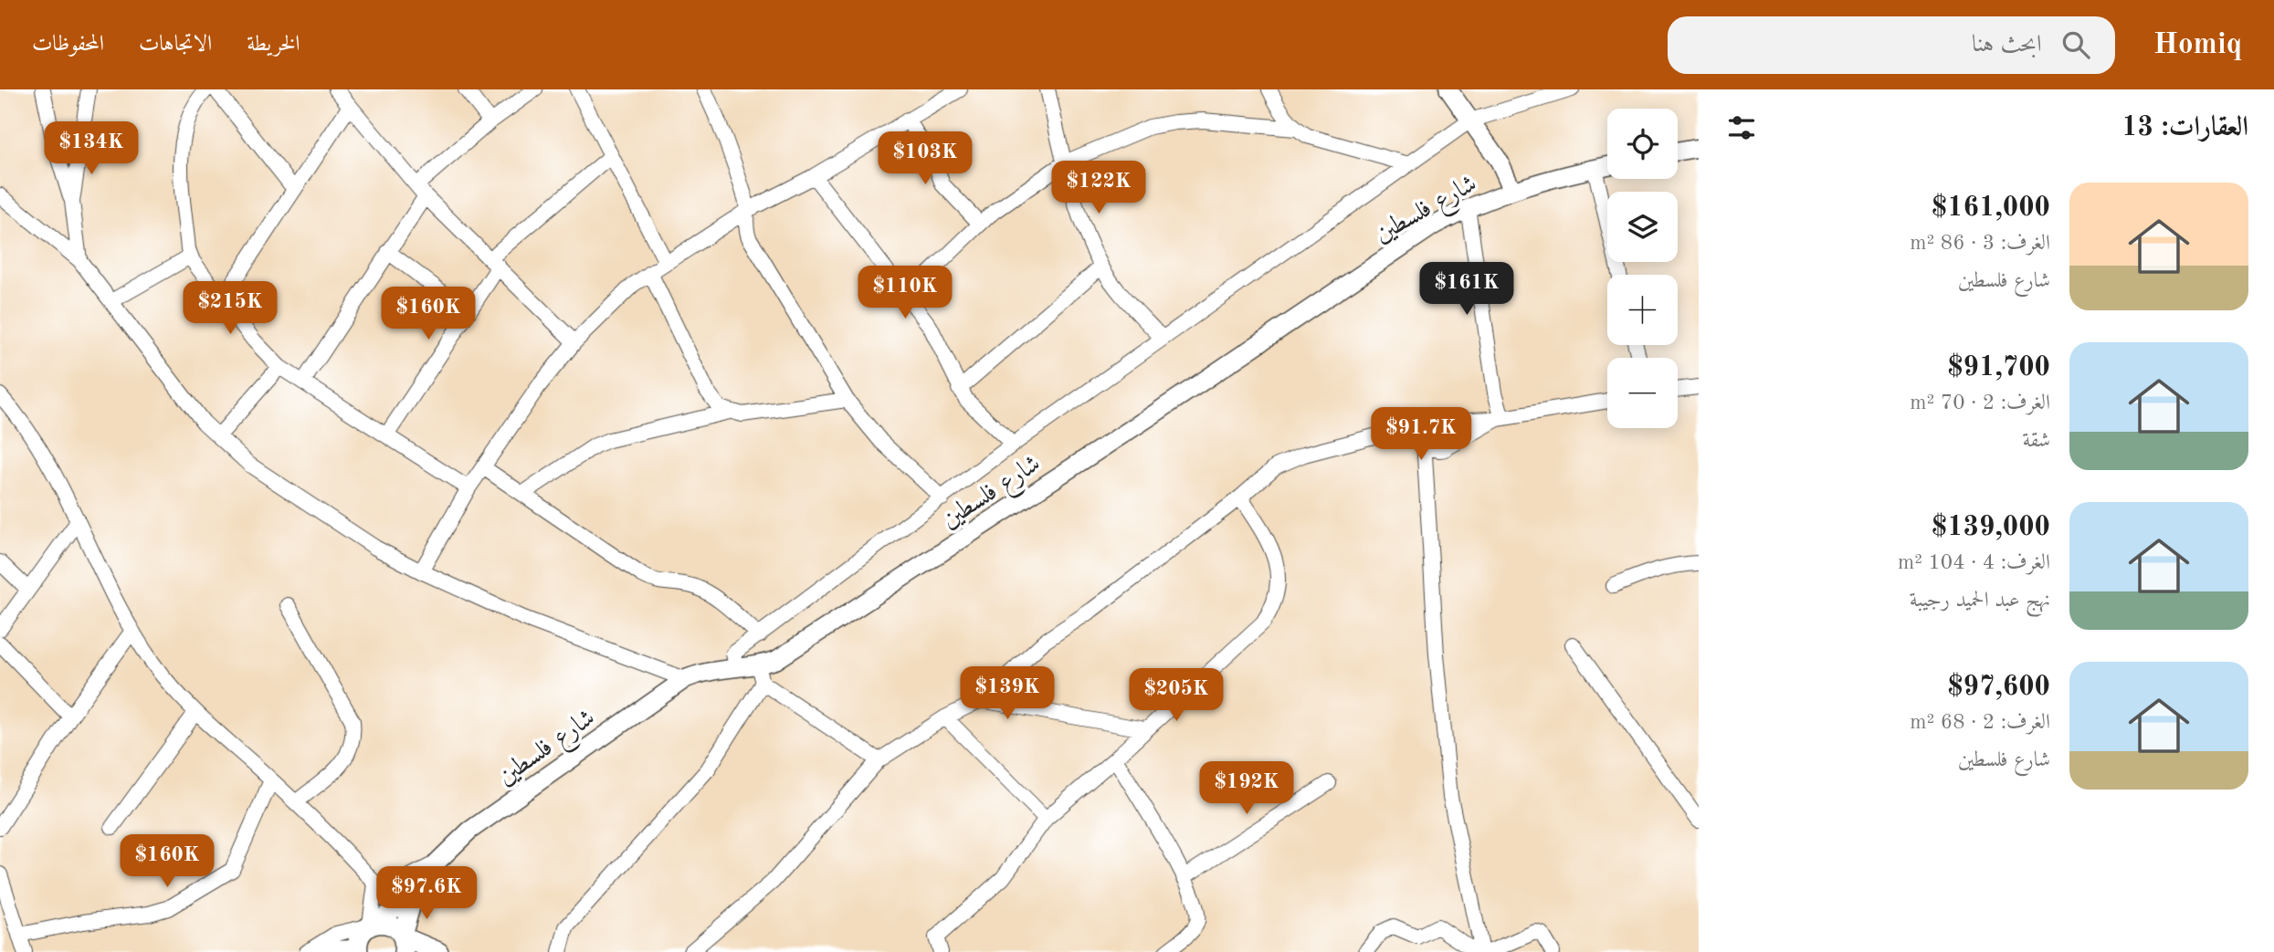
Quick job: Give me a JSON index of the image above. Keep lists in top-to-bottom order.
{
  "streets": {
    "street": ["شارع فلسطين"]
  },
  "page": {
    "header": "Homiq",
    "search": "ابحث هنا",
    "nav": ["الخريطة", "الاتجاهات", "المحفوظات"],
    "heading": "العقارات: 13",
    "map_buttons": ["+", "−"],
    "price": [
      "$134K",
      "$103K",
      "$122K",
      "$161K",
      "$110K",
      "$215K",
      "$160K",
      "$91.7K",
      "$139K",
      "$205K",
      "$192K",
      "$160K",
      "$97.6K"
    ],
    "list": [
      {
        "name": "$161,000",
        "note": "الغرف: 3 · 86 m² · شارع فلسطين"
      },
      {
        "name": "$91,700",
        "note": "الغرف: 2 · 70 m² · شقة"
      },
      {
        "name": "$139,000",
        "note": "الغرف: 4 · 104 m² · نهج عبد الحميد رجيبة"
      },
      {
        "name": "$97,600",
        "note": "الغرف: 2 · 68 m² · شارع فلسطين"
      }
    ]
  }
}
